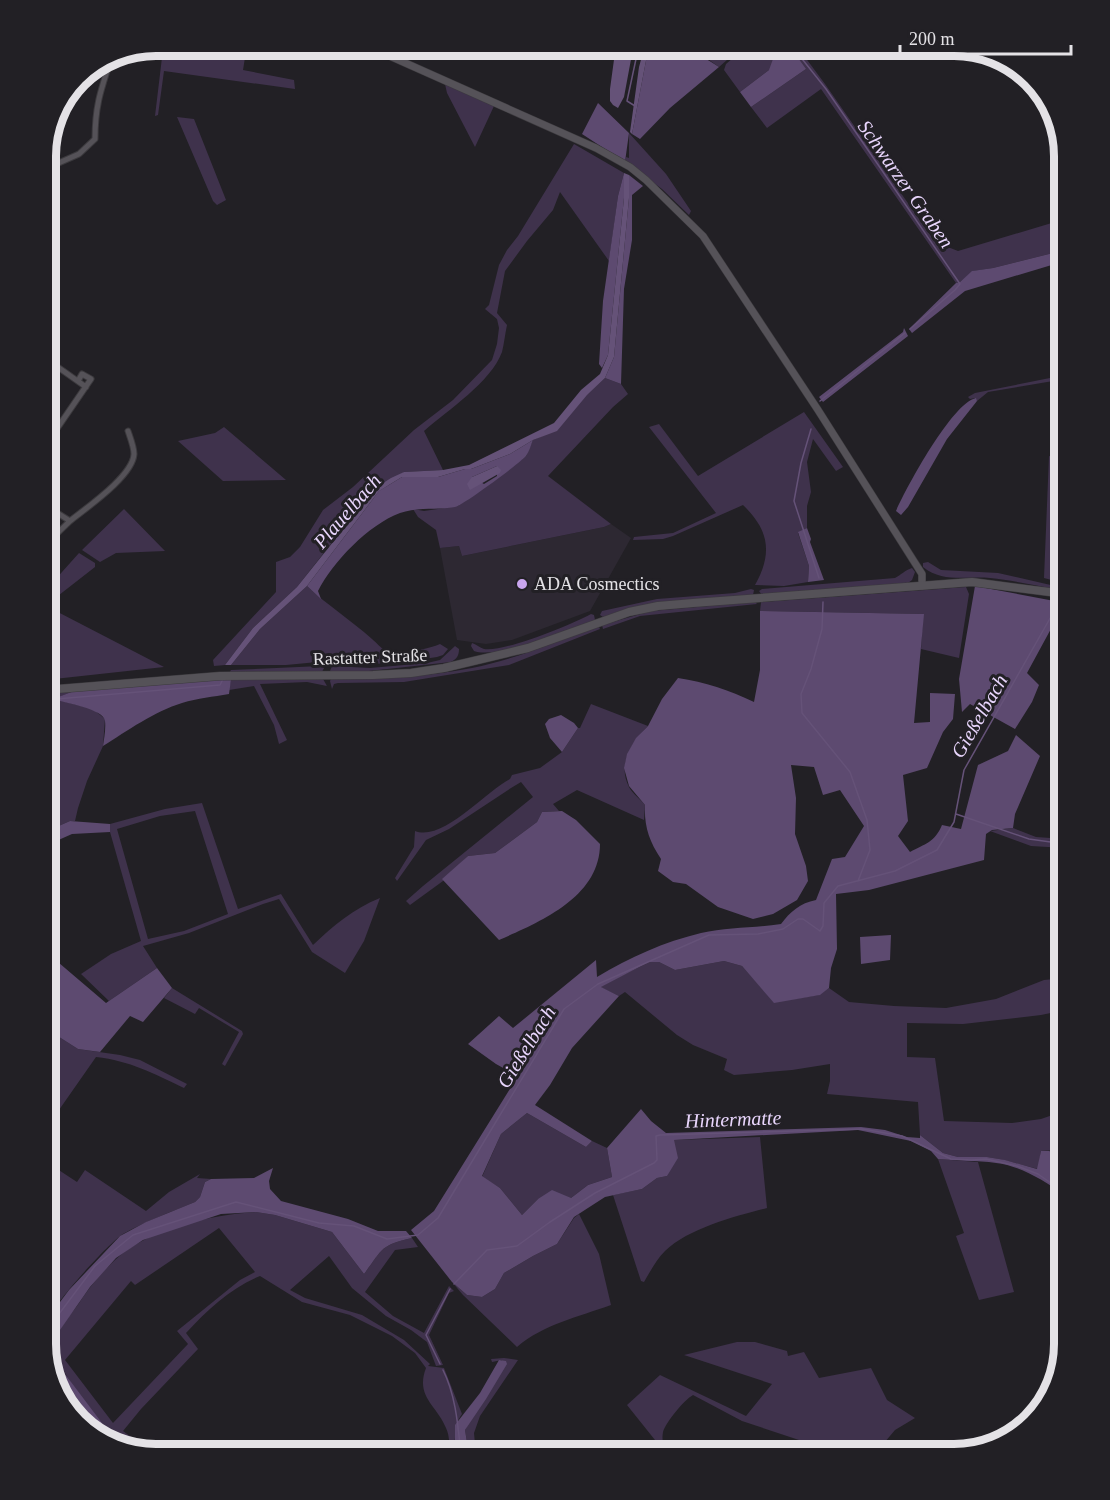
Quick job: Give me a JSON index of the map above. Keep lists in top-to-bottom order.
{
  "streets": {
    "main road": ["Rastatter Straße"]
  },
  "water": [
    "Schwarzer Graben",
    "Plauelbach",
    "Gießelbach",
    "Hintermatte"
  ],
  "places": ["ADA Cosmectics"],
  "scale_bar": "200 m"
}
